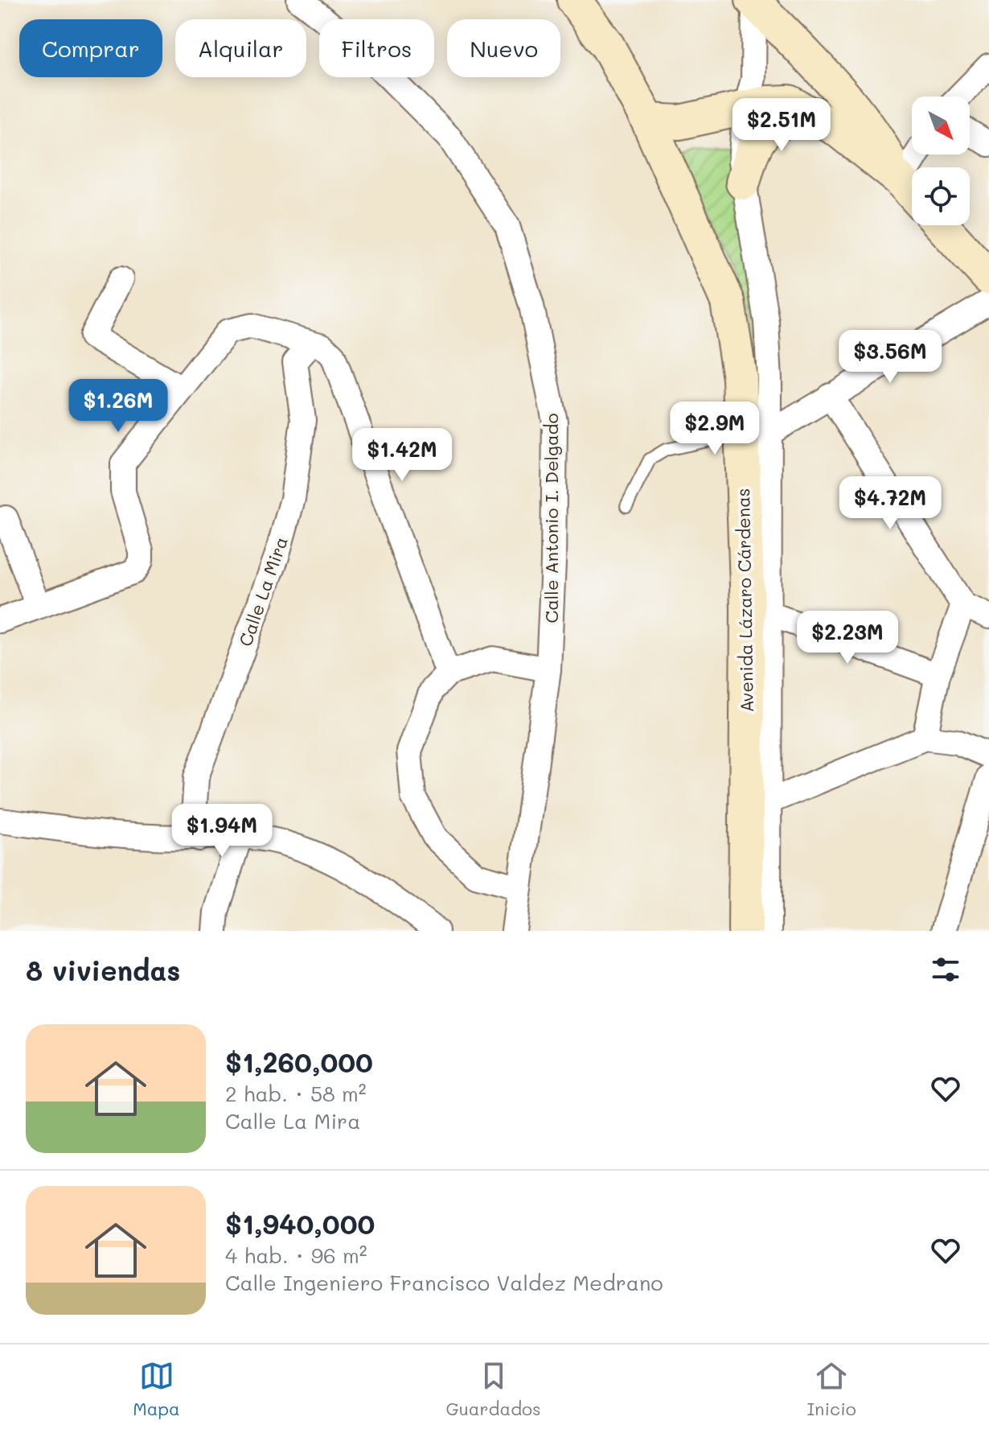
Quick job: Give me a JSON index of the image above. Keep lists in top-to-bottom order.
{
  "streets": {
    "main road": ["Avenida Lázaro Cárdenas"],
    "street": ["Calle Antonio I. Delgado", "Calle La Mira"]
  },
  "north": "bottom right",
  "page": {
    "chip": [
      "Comprar",
      "Alquilar",
      "Filtros",
      "Nuevo"
    ],
    "price": [
      "$2.51M",
      "$3.56M",
      "$1.26M",
      "$2.9M",
      "$1.42M",
      "$4.72M",
      "$2.23M",
      "$1.94M"
    ],
    "heading": "8 viviendas",
    "list": [
      {
        "name": "$1,260,000",
        "note": "2 hab. · 58 m² · Calle La Mira"
      },
      {
        "name": "$1,940,000",
        "note": "4 hab. · 96 m² · Calle Ingeniero Francisco Valdez Medrano"
      }
    ],
    "tabs": ["Mapa", "Guardados", "Inicio"]
  }
}
